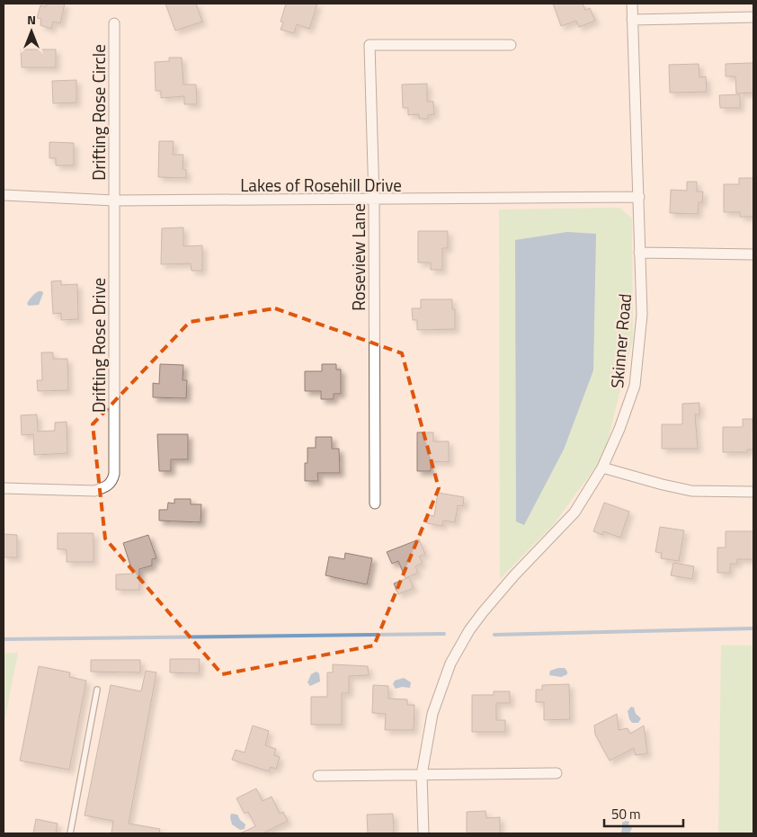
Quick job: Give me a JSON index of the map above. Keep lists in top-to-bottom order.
{
  "streets": {
    "street": [
      "Drifting Rose Circle",
      "Lakes of Rosehill Drive",
      "Roseview Lane",
      "Skinner Road",
      "Drifting Rose Drive"
    ]
  },
  "crossings": [
    ["Drifting Rose Circle", "Lakes of Rosehill Drive"],
    ["Drifting Rose Circle", "Drifting Rose Drive"],
    ["Lakes of Rosehill Drive", "Roseview Lane"],
    ["Lakes of Rosehill Drive", "Skinner Road"],
    ["Lakes of Rosehill Drive", "Drifting Rose Drive"]
  ],
  "scale_bar": "50 m",
  "north": "top"
}
